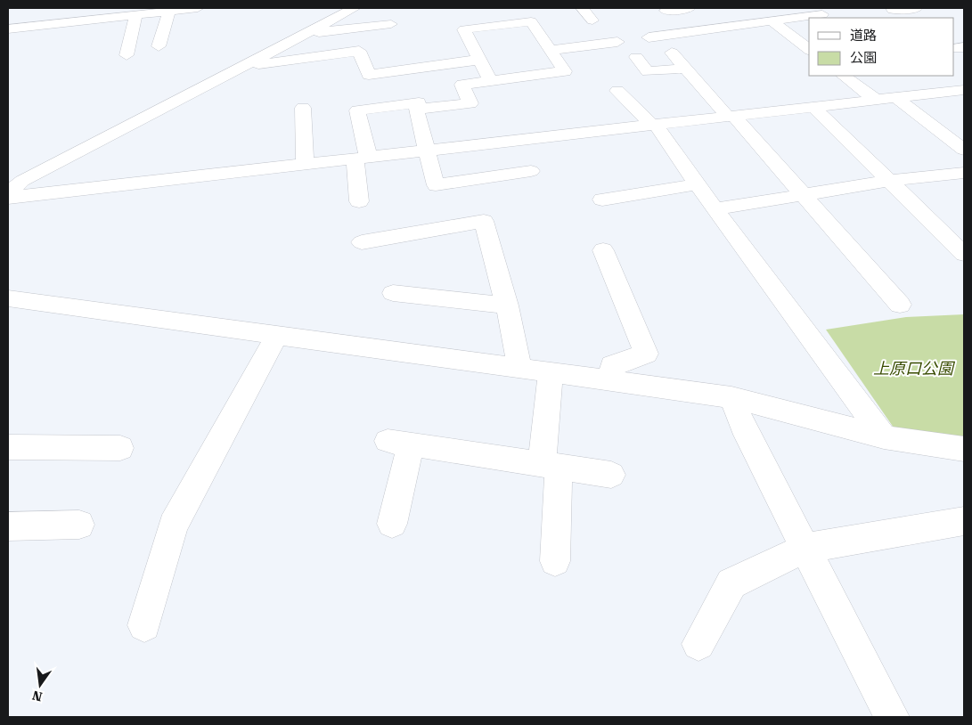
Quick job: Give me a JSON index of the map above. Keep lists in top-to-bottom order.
{
  "parks": ["上原口公園"],
  "legend": ["道路", "公園"],
  "north": "bottom"
}
